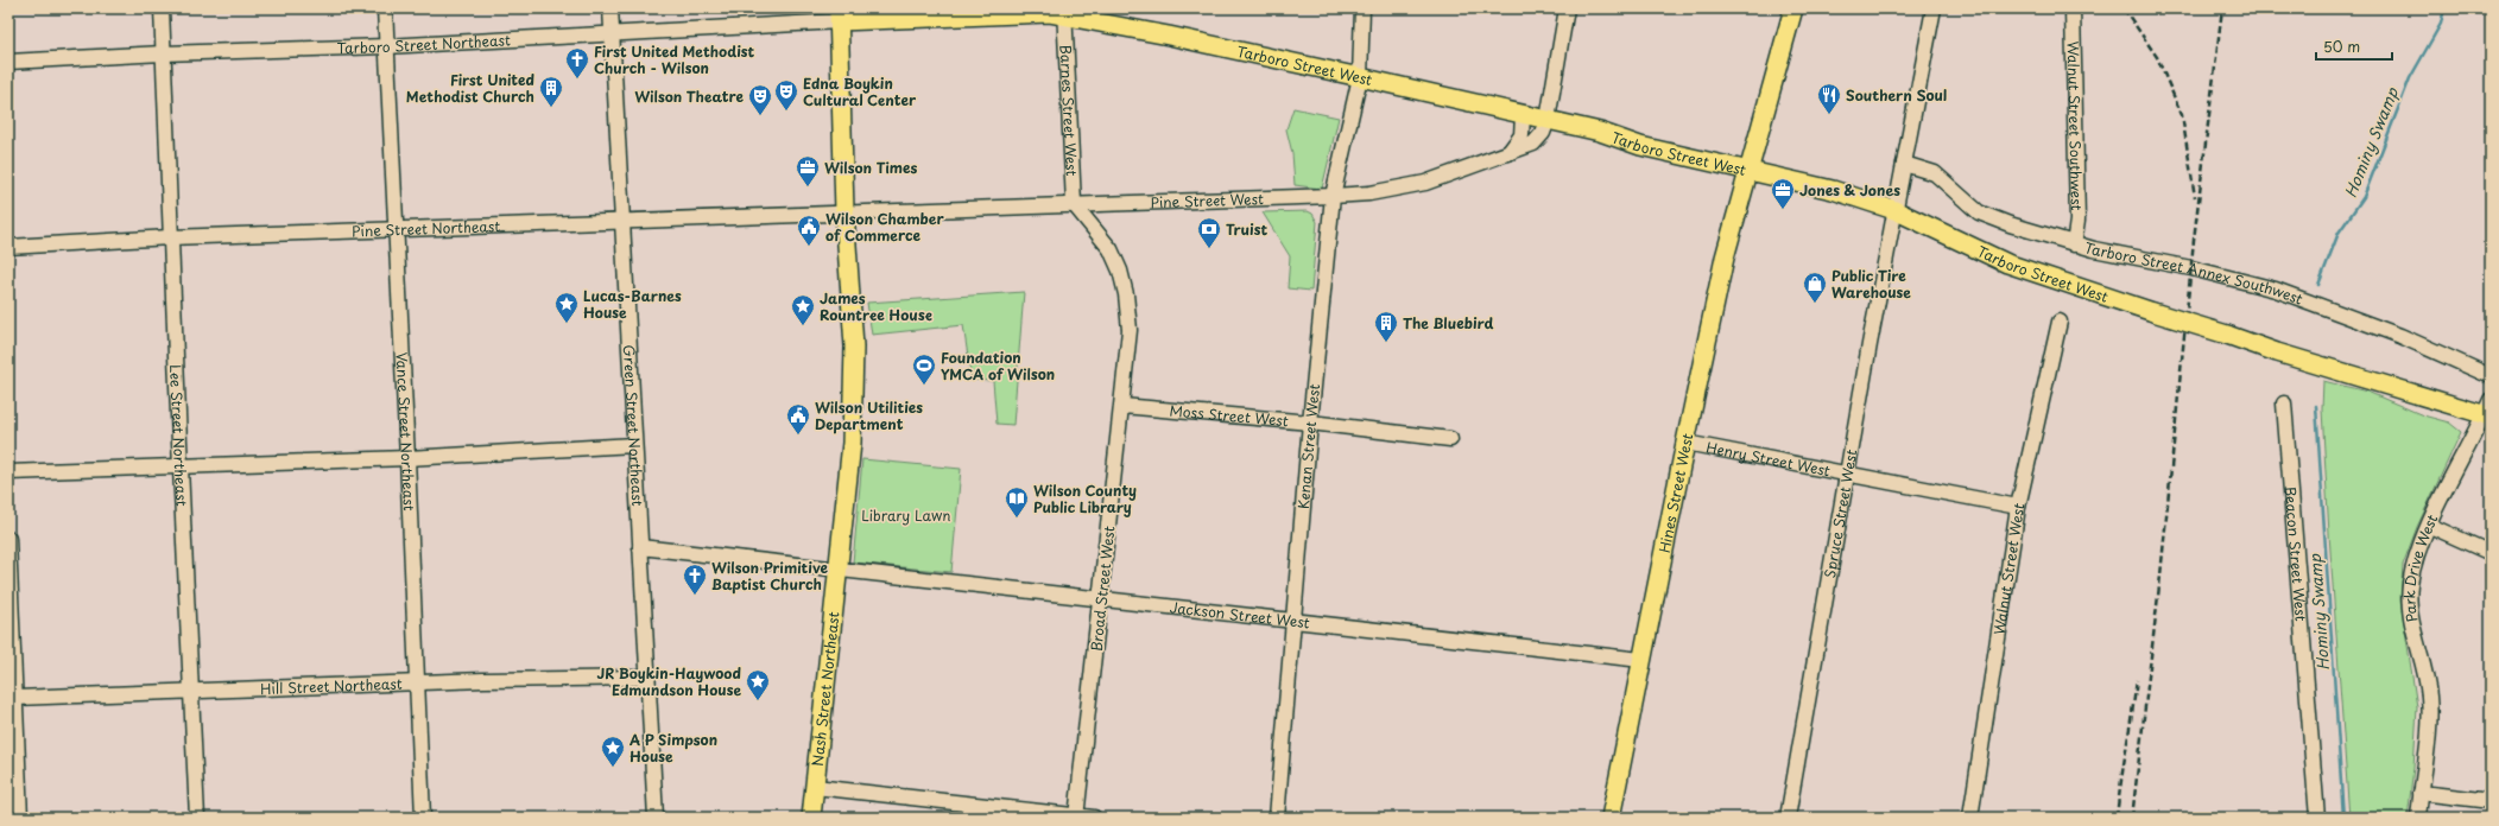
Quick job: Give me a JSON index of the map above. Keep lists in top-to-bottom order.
{
  "streets": {
    "main road": ["Tarboro Street West", "Hines Street West", "Nash Street Northeast"],
    "street": [
      "Tarboro Street Northeast",
      "Barnes Street West",
      "Walnut Street Southwest",
      "Pine Street West",
      "Pine Street Northeast",
      "Tarboro Street Annex Southwest",
      "Moss Street West",
      "Green Street Northeast",
      "Vance Street Northeast",
      "Lee Street Northeast",
      "Kenan Street West",
      "Henry Street West",
      "Spruce Street West",
      "Beacon Street West",
      "Walnut Street West",
      "Park Drive West",
      "Broad Street West",
      "Jackson Street West",
      "Hill Street Northeast"
    ]
  },
  "crossings": [
    ["Tarboro Street Northeast", "Tarboro Street West"],
    ["Tarboro Street Northeast", "Green Street Northeast"],
    ["Tarboro Street Northeast", "Vance Street Northeast"],
    ["Tarboro Street Northeast", "Lee Street Northeast"],
    ["Tarboro Street Northeast", "Nash Street Northeast"],
    ["Tarboro Street West", "Barnes Street West"],
    ["Tarboro Street West", "Pine Street West"],
    ["Tarboro Street West", "Kenan Street West"],
    ["Tarboro Street West", "Hines Street West"],
    ["Tarboro Street West", "Spruce Street West"],
    ["Tarboro Street West", "Park Drive West"],
    ["Tarboro Street West", "Nash Street Northeast"],
    ["Barnes Street West", "Pine Street West"],
    ["Barnes Street West", "Broad Street West"],
    ["Walnut Street Southwest", "Tarboro Street Annex Southwest"],
    ["Pine Street West", "Pine Street Northeast"],
    ["Pine Street West", "Kenan Street West"],
    ["Pine Street West", "Broad Street West"],
    ["Pine Street West", "Nash Street Northeast"],
    ["Pine Street Northeast", "Green Street Northeast"],
    ["Pine Street Northeast", "Vance Street Northeast"],
    ["Pine Street Northeast", "Lee Street Northeast"],
    ["Pine Street Northeast", "Nash Street Northeast"],
    ["Tarboro Street Annex Southwest", "Spruce Street West"],
    ["Moss Street West", "Kenan Street West"],
    ["Moss Street West", "Broad Street West"],
    ["Green Street Northeast", "Jackson Street West"],
    ["Green Street Northeast", "Hill Street Northeast"],
    ["Vance Street Northeast", "Hill Street Northeast"],
    ["Lee Street Northeast", "Hill Street Northeast"],
    ["Kenan Street West", "Jackson Street West"],
    ["Henry Street West", "Hines Street West"],
    ["Henry Street West", "Spruce Street West"],
    ["Henry Street West", "Walnut Street West"],
    ["Hines Street West", "Jackson Street West"],
    ["Broad Street West", "Jackson Street West"],
    ["Jackson Street West", "Nash Street Northeast"]
  ],
  "water": ["Hominy Swamp"],
  "parks": ["Library Lawn"],
  "places": {
    "church": ["First United Methodist Church - Wilson", "Wilson Primitive Baptist Church"],
    "building": ["First United Methodist Church", "The Bluebird"],
    "theatre": ["Edna Boykin Cultural Center", "Wilson Theatre"],
    "restaurant": ["Southern Soul"],
    "office": ["Wilson Times", "Jones & Jones"],
    "public building": ["Wilson Chamber of Commerce", "Wilson Utilities Department"],
    "bank": ["Truist"],
    "shop": ["Public Tire Warehouse"],
    "place": [
      "Lucas-Barnes House",
      "James Rountree House",
      "JR Boykin-Haywood Edmundson House",
      "A P Simpson House"
    ],
    "sports": ["Foundation YMCA of Wilson"],
    "library": ["Wilson County Public Library"]
  },
  "scale_bar": "50 m"
}
